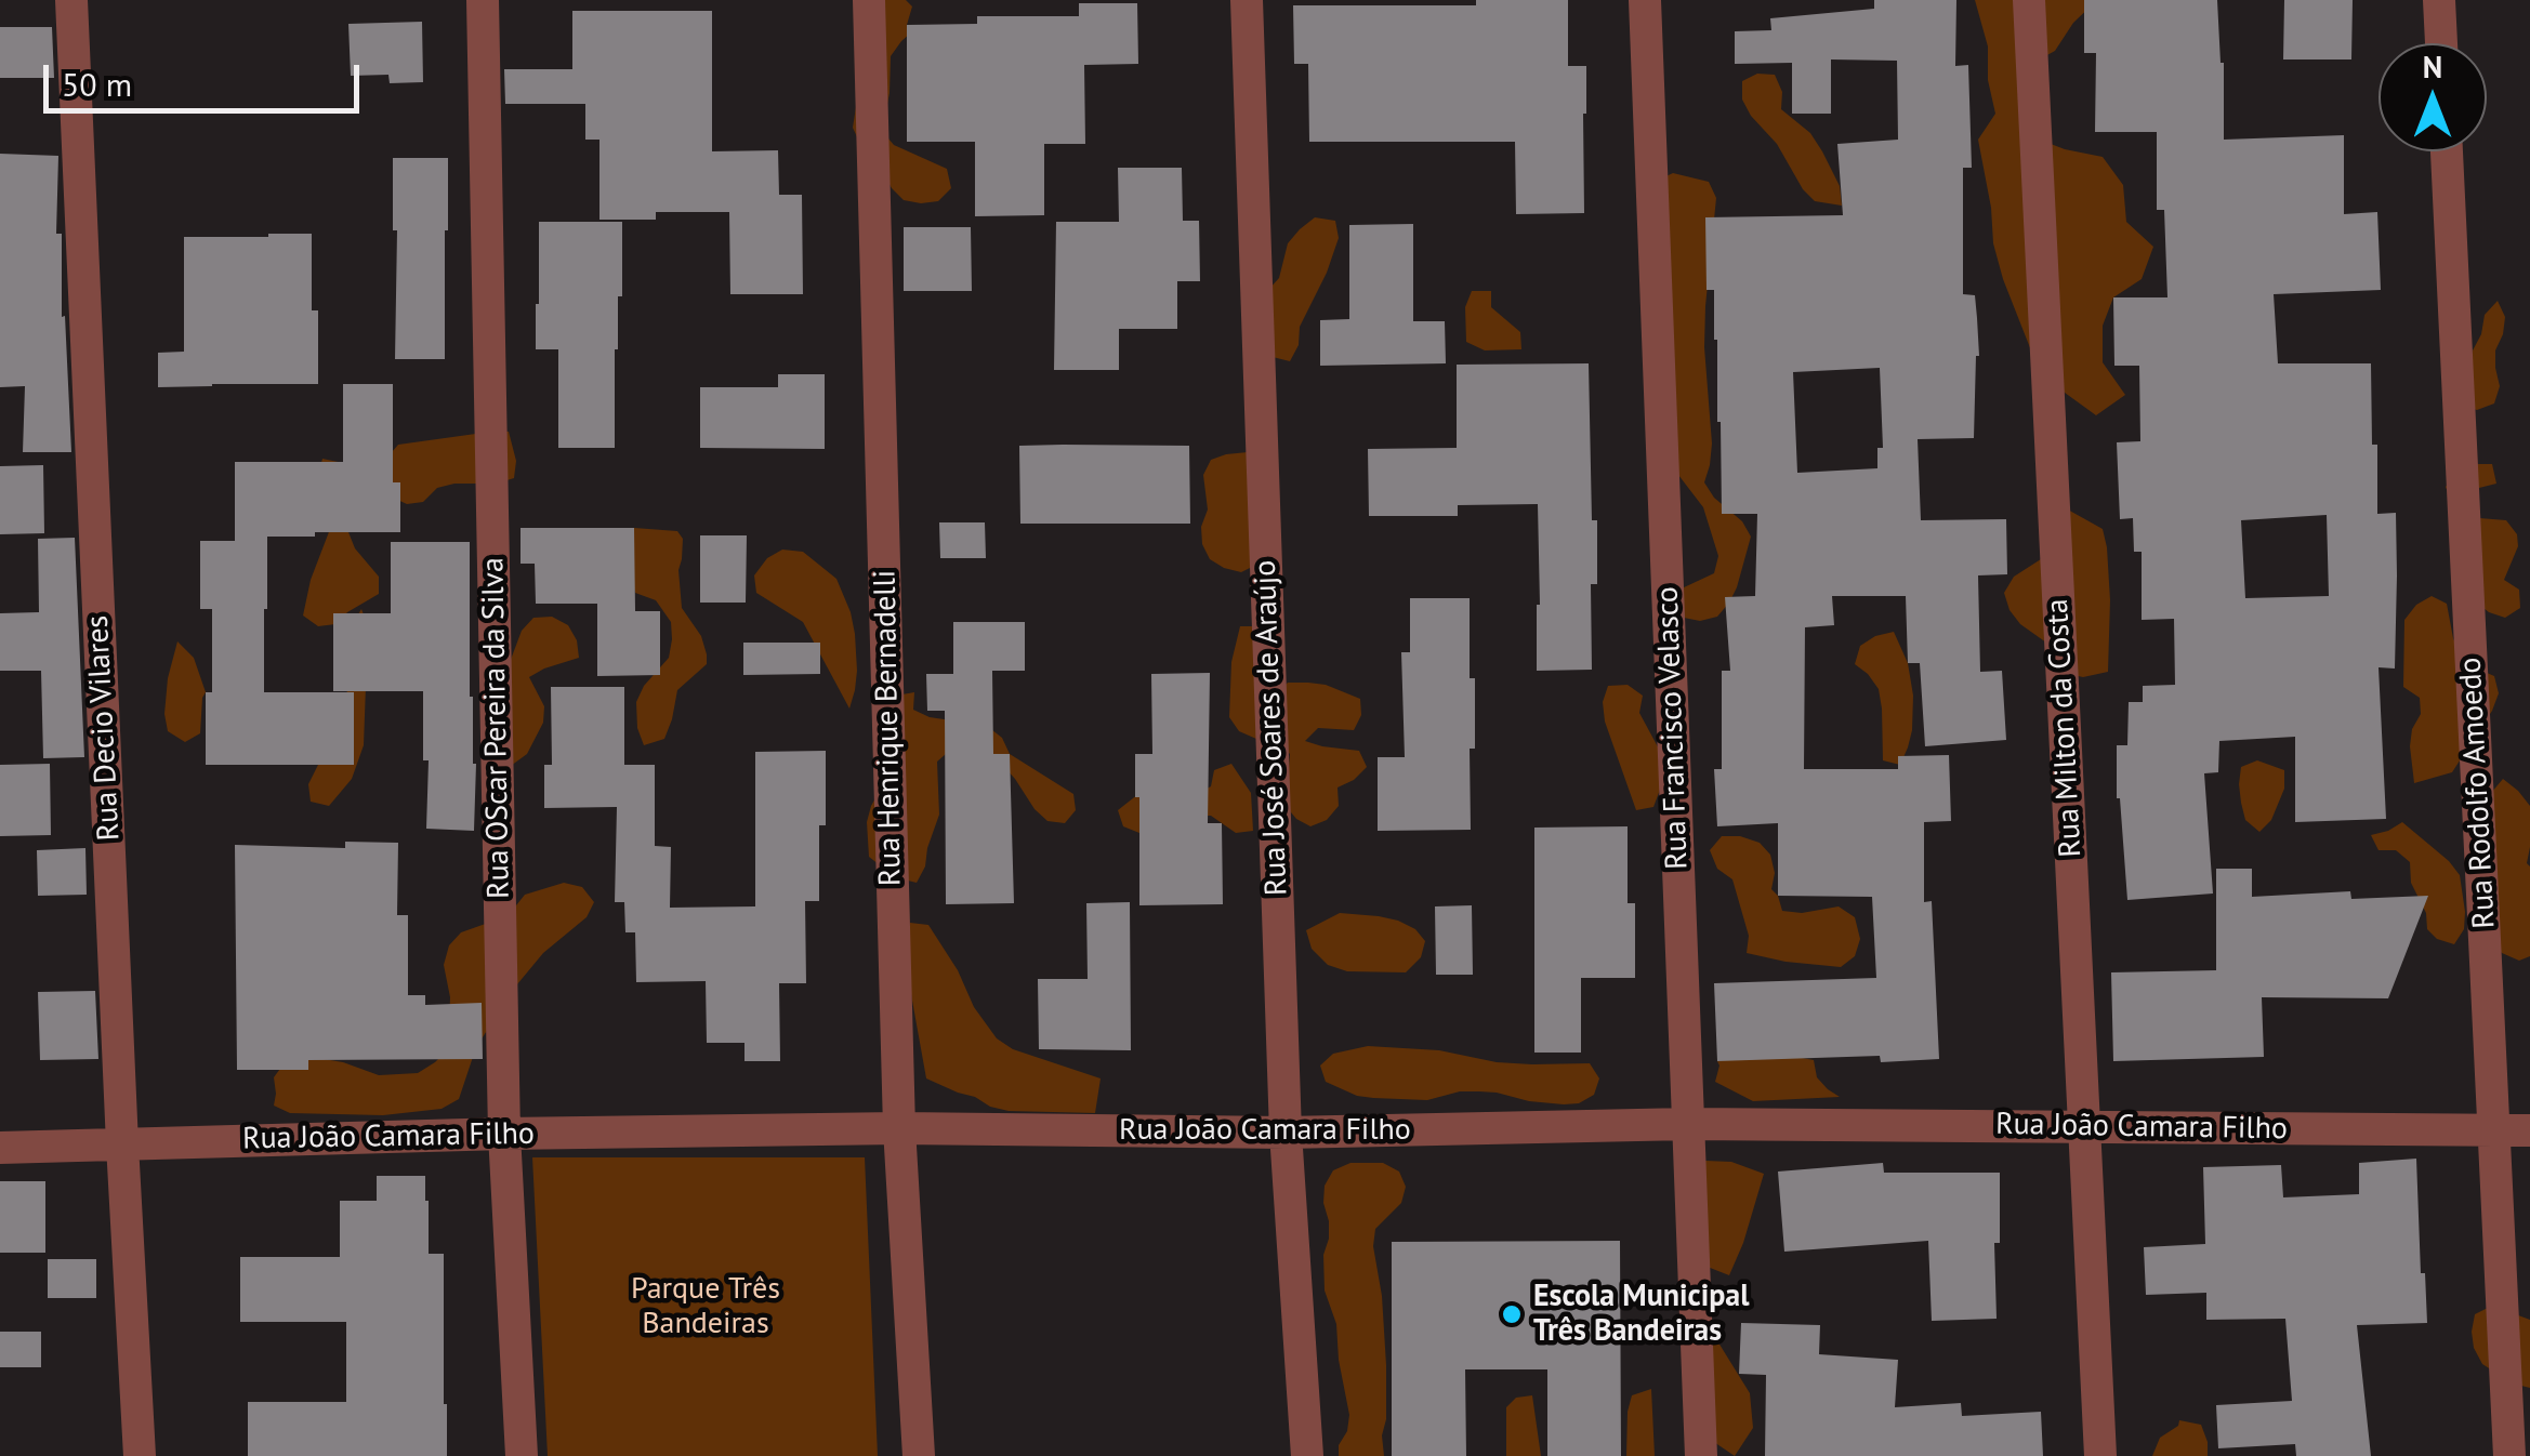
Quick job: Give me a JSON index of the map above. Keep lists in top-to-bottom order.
{
  "streets": {
    "street": [
      "Rua Decio Vilares",
      "Rua OScar Pereira da Silva",
      "Rua Henrique Bernadelli",
      "Rua José Soares de Araújo",
      "Rua Francisco Velasco",
      "Rua Milton da Costa",
      "Rua Rodolfo Amoedo",
      "Rua João Camara Filho"
    ]
  },
  "crossings": [
    ["Rua Decio Vilares", "Rua João Camara Filho"],
    ["Rua OScar Pereira da Silva", "Rua João Camara Filho"],
    ["Rua Henrique Bernadelli", "Rua João Camara Filho"],
    ["Rua José Soares de Araújo", "Rua João Camara Filho"],
    ["Rua Francisco Velasco", "Rua João Camara Filho"],
    ["Rua Milton da Costa", "Rua João Camara Filho"],
    ["Rua Rodolfo Amoedo", "Rua João Camara Filho"]
  ],
  "parks": ["Parque Três Bandeiras"],
  "places": ["Escola Municipal Três Bandeiras"],
  "scale_bar": "50 m",
  "north": "top"
}
